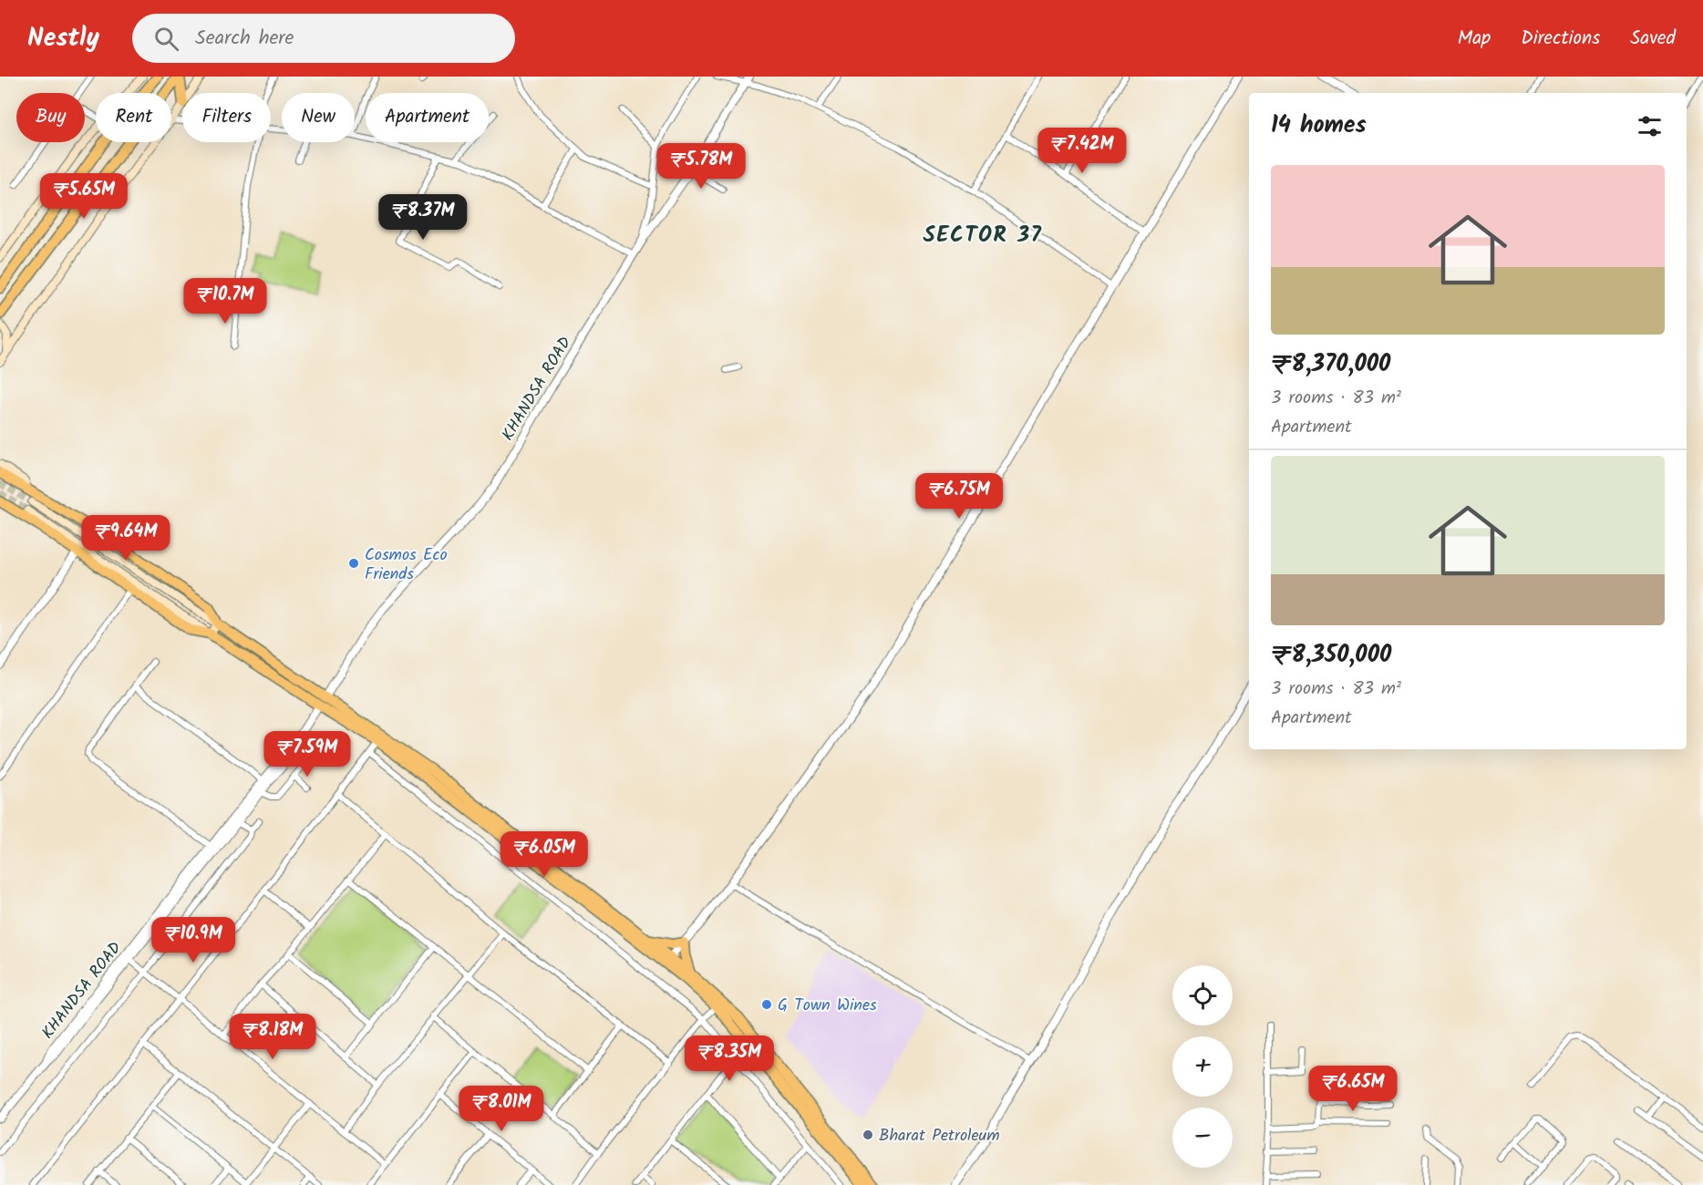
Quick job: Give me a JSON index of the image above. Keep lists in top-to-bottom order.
{
  "streets": {
    "street": ["KHANDSA ROAD"]
  },
  "districts": ["SECTOR 37"],
  "places": ["Cosmos Eco Friends", "G Town Wines", "Bharat Petroleum"],
  "page": {
    "header": "Nestly",
    "search": "Search here",
    "nav": ["Map", "Directions", "Saved"],
    "chip": [
      "Buy",
      "Rent",
      "Filters",
      "New",
      "Apartment"
    ],
    "heading": "14 homes",
    "price": [
      "₹7.42M",
      "₹5.78M",
      "₹5.65M",
      "₹8.37M",
      "₹10.7M",
      "₹6.75M",
      "₹9.64M",
      "₹7.59M",
      "₹6.05M",
      "₹10.9M",
      "₹8.18M",
      "₹8.35M",
      "₹6.65M",
      "₹8.01M"
    ],
    "list": [
      {
        "name": "₹8,370,000",
        "note": "3 rooms · 83 m² · Apartment"
      },
      {
        "name": "₹8,350,000",
        "note": "3 rooms · 83 m² · Apartment"
      }
    ],
    "map_buttons": ["+", "−"]
  }
}
